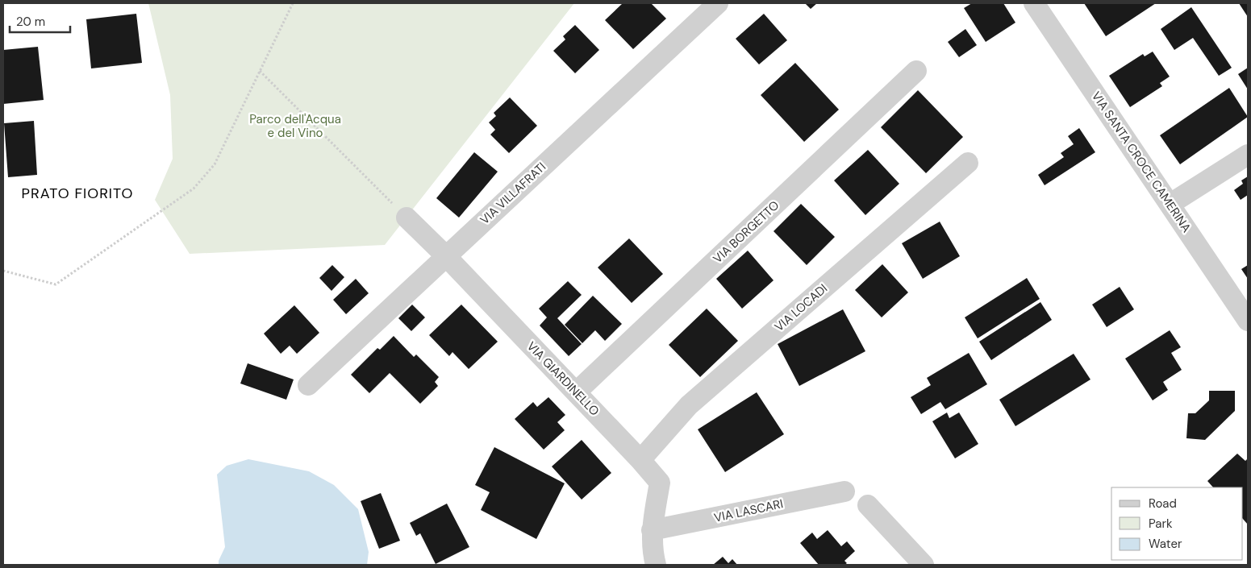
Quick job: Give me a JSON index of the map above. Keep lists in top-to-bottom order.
{
  "streets": {
    "street": [
      "VIA SANTA CROCE CAMERINA",
      "VIA VILLAFRATI",
      "VIA BORGETTO",
      "VIA LOCADI",
      "VIA GIARDINELLO",
      "VIA LASCARI"
    ]
  },
  "crossings": [
    ["VIA VILLAFRATI", "VIA GIARDINELLO"],
    ["VIA BORGETTO", "VIA GIARDINELLO"],
    ["VIA LOCADI", "VIA GIARDINELLO"],
    ["VIA GIARDINELLO", "VIA LASCARI"]
  ],
  "districts": ["PRATO FIORITO"],
  "parks": ["Parco dell'Acqua e del Vino"],
  "legend": ["Road", "Park", "Water"],
  "scale_bar": "20 m"
}
